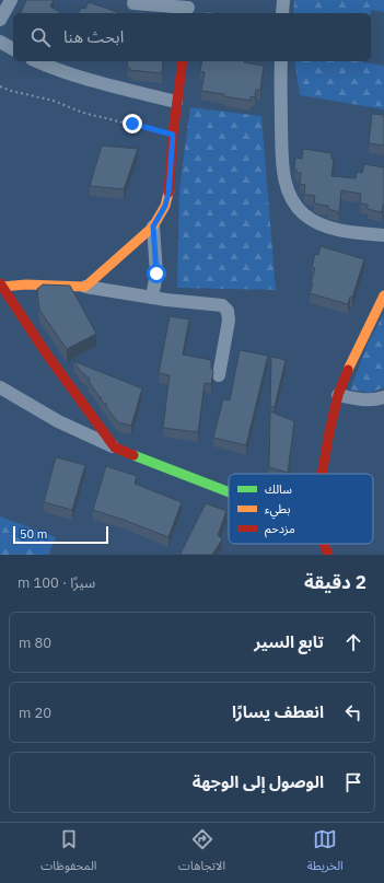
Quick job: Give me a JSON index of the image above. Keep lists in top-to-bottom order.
{
  "legend": ["سالك", "بطيء", "مزدحم"],
  "scale_bar": "50 m",
  "page": {
    "search": "ابحث هنا",
    "scale": "50 m",
    "heading": ["2 دقيقة", "سيرًا · 100 m"],
    "list": [
      ["تابع السير", "80 m"],
      ["انعطف يسارًا", "20 m"],
      "الوصول إلى الوجهة"
    ],
    "nav": ["الخريطة", "الاتجاهات", "المحفوظات"]
  }
}
